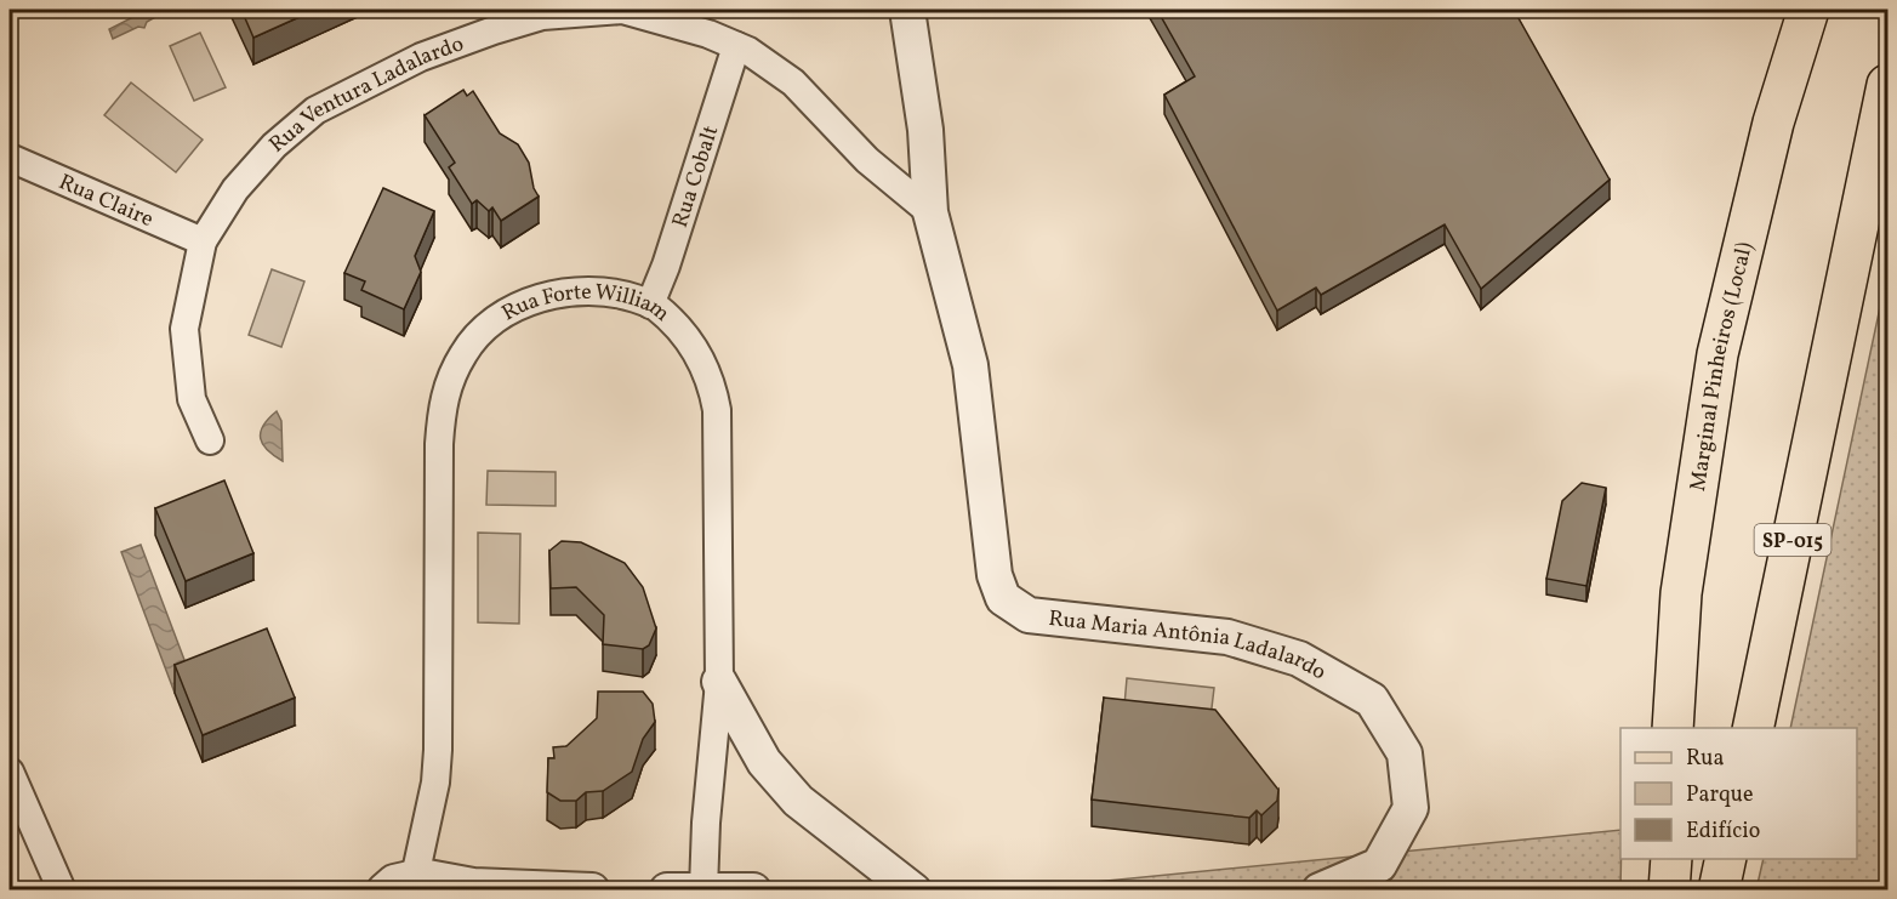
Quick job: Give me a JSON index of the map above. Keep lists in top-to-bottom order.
{
  "streets": {
    "main road": ["Marginal Pinheiros (Local)", "SP-015"],
    "street": [
      "Rua Ventura Ladalardo",
      "Rua Cobalt",
      "Rua Claire",
      "Rua Forte William",
      "Rua Maria Antônia Ladalardo"
    ]
  },
  "crossings": [
    ["Rua Ventura Ladalardo", "Rua Cobalt"],
    ["Rua Ventura Ladalardo", "Rua Claire"],
    ["Rua Ventura Ladalardo", "Rua Maria Antônia Ladalardo"],
    ["Rua Cobalt", "Rua Forte William"]
  ],
  "legend": ["Rua", "Parque", "Edifício"]
}
